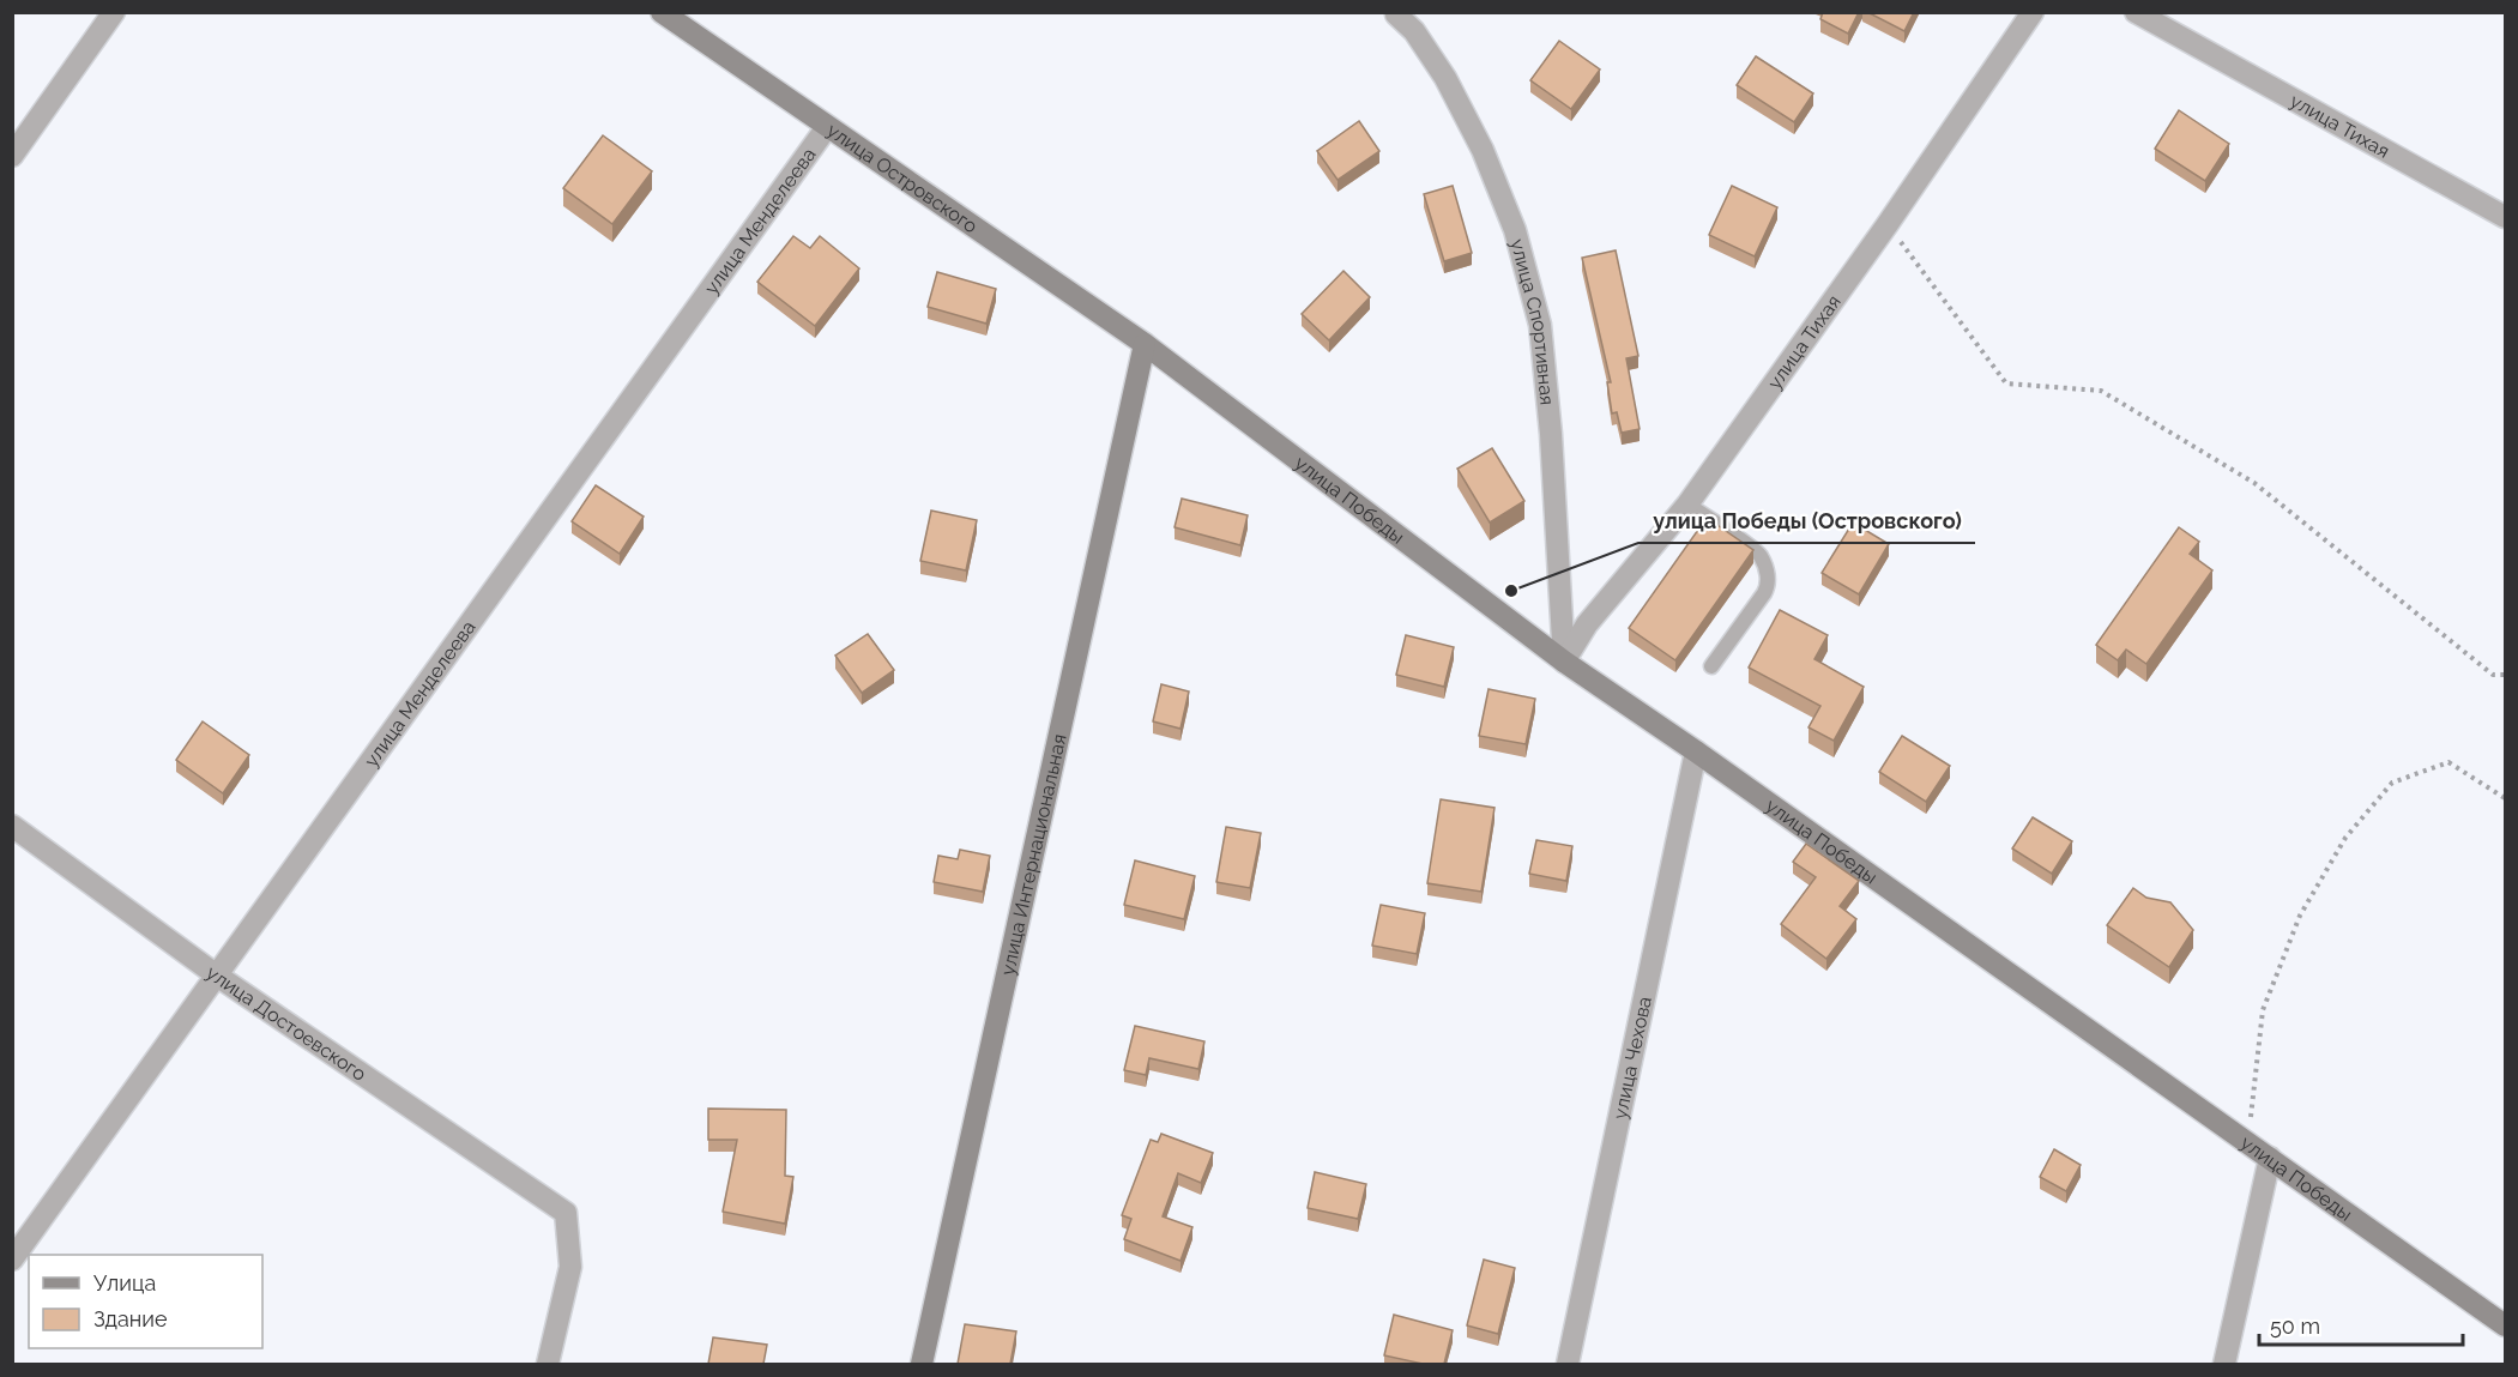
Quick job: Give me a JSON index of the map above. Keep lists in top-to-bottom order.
{
  "streets": {
    "main road": ["улица Островского", "улица Победы", "улица Интернациональная"],
    "street": [
      "улица Тихая",
      "улица Менделеева",
      "улица Спортивная",
      "улица Достоевского",
      "улица Чехова"
    ]
  },
  "crossings": [
    ["улица Тихая", "улица Спортивная"],
    ["улица Тихая", "улица Победы"],
    ["улица Островского", "улица Менделеева"],
    ["улица Островского", "улица Победы"],
    ["улица Островского", "улица Интернациональная"],
    ["улица Менделеева", "улица Достоевского"],
    ["улица Спортивная", "улица Победы"],
    ["улица Победы", "улица Интернациональная"],
    ["улица Победы", "улица Чехова"]
  ],
  "places": ["улица Победы (Островского)"],
  "legend": ["Улица", "Здание"],
  "scale_bar": "50 m"
}
